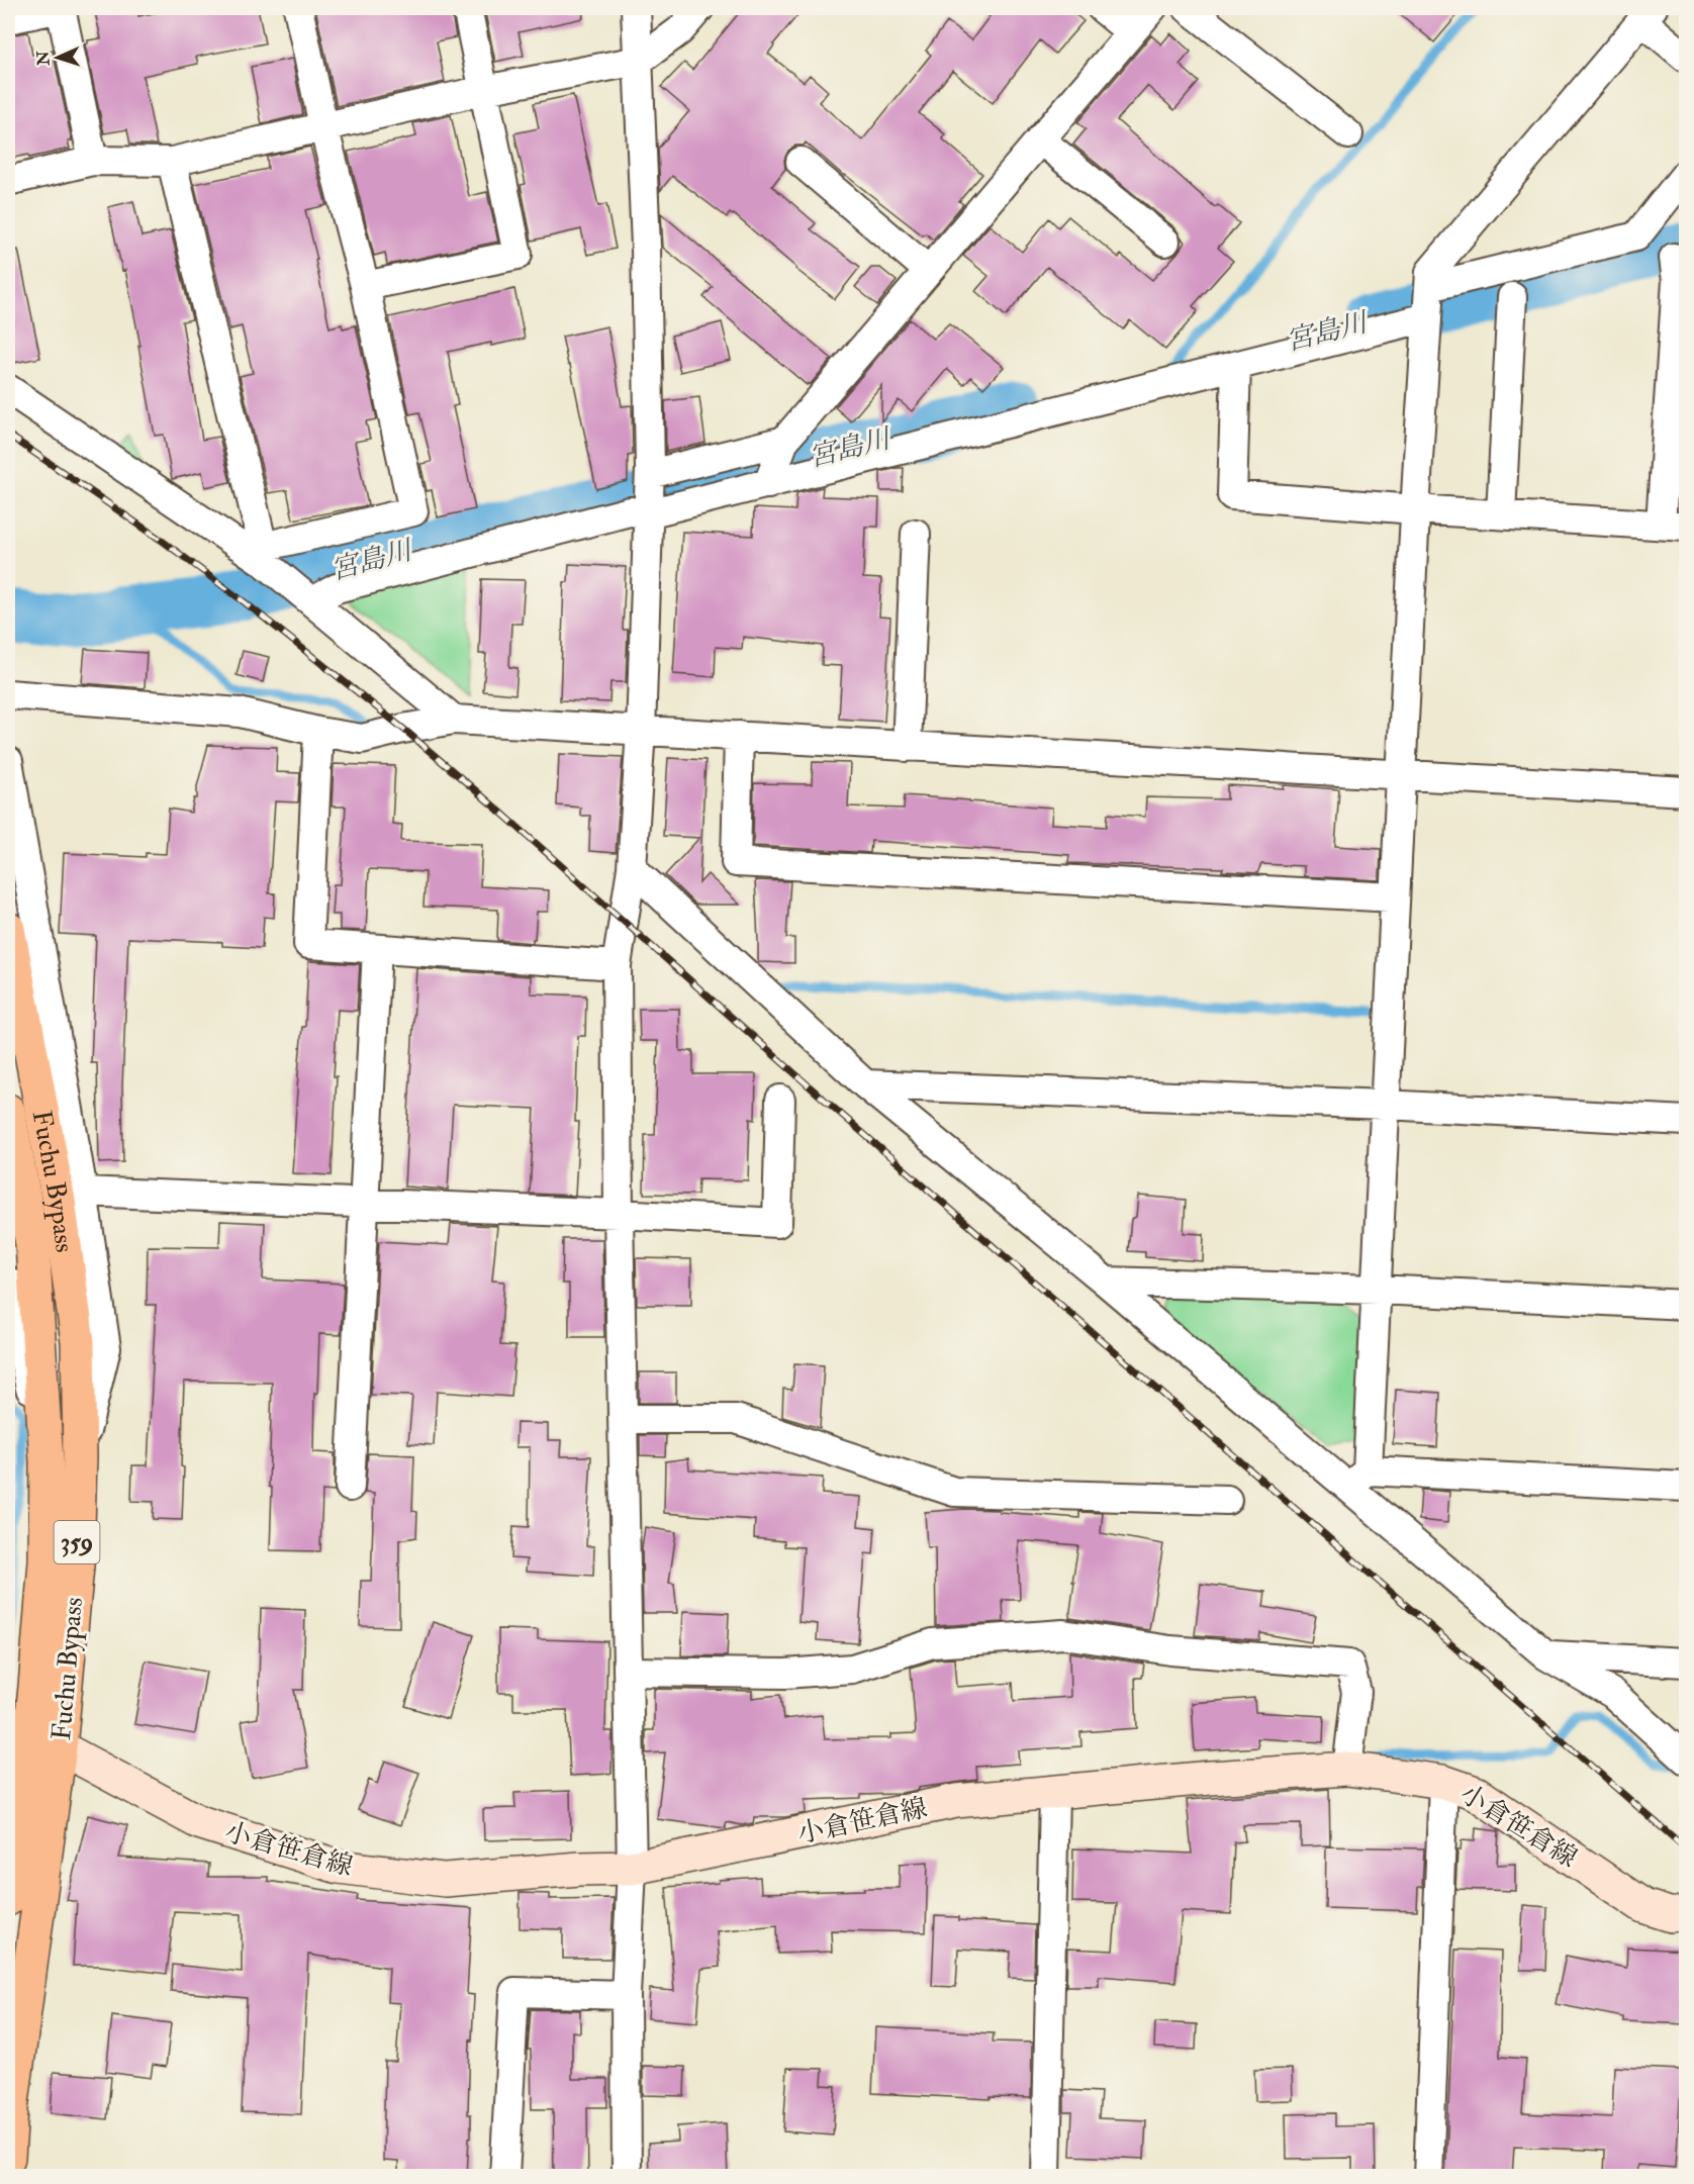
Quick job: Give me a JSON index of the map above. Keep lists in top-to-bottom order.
{
  "streets": {
    "highway": ["Fuchu Bypass", "359"],
    "main road": ["小倉笹倉線"]
  },
  "crossings": [
    ["Fuchu Bypass", "小倉笹倉線"]
  ],
  "water": ["宮島川"],
  "north": "left"
}
